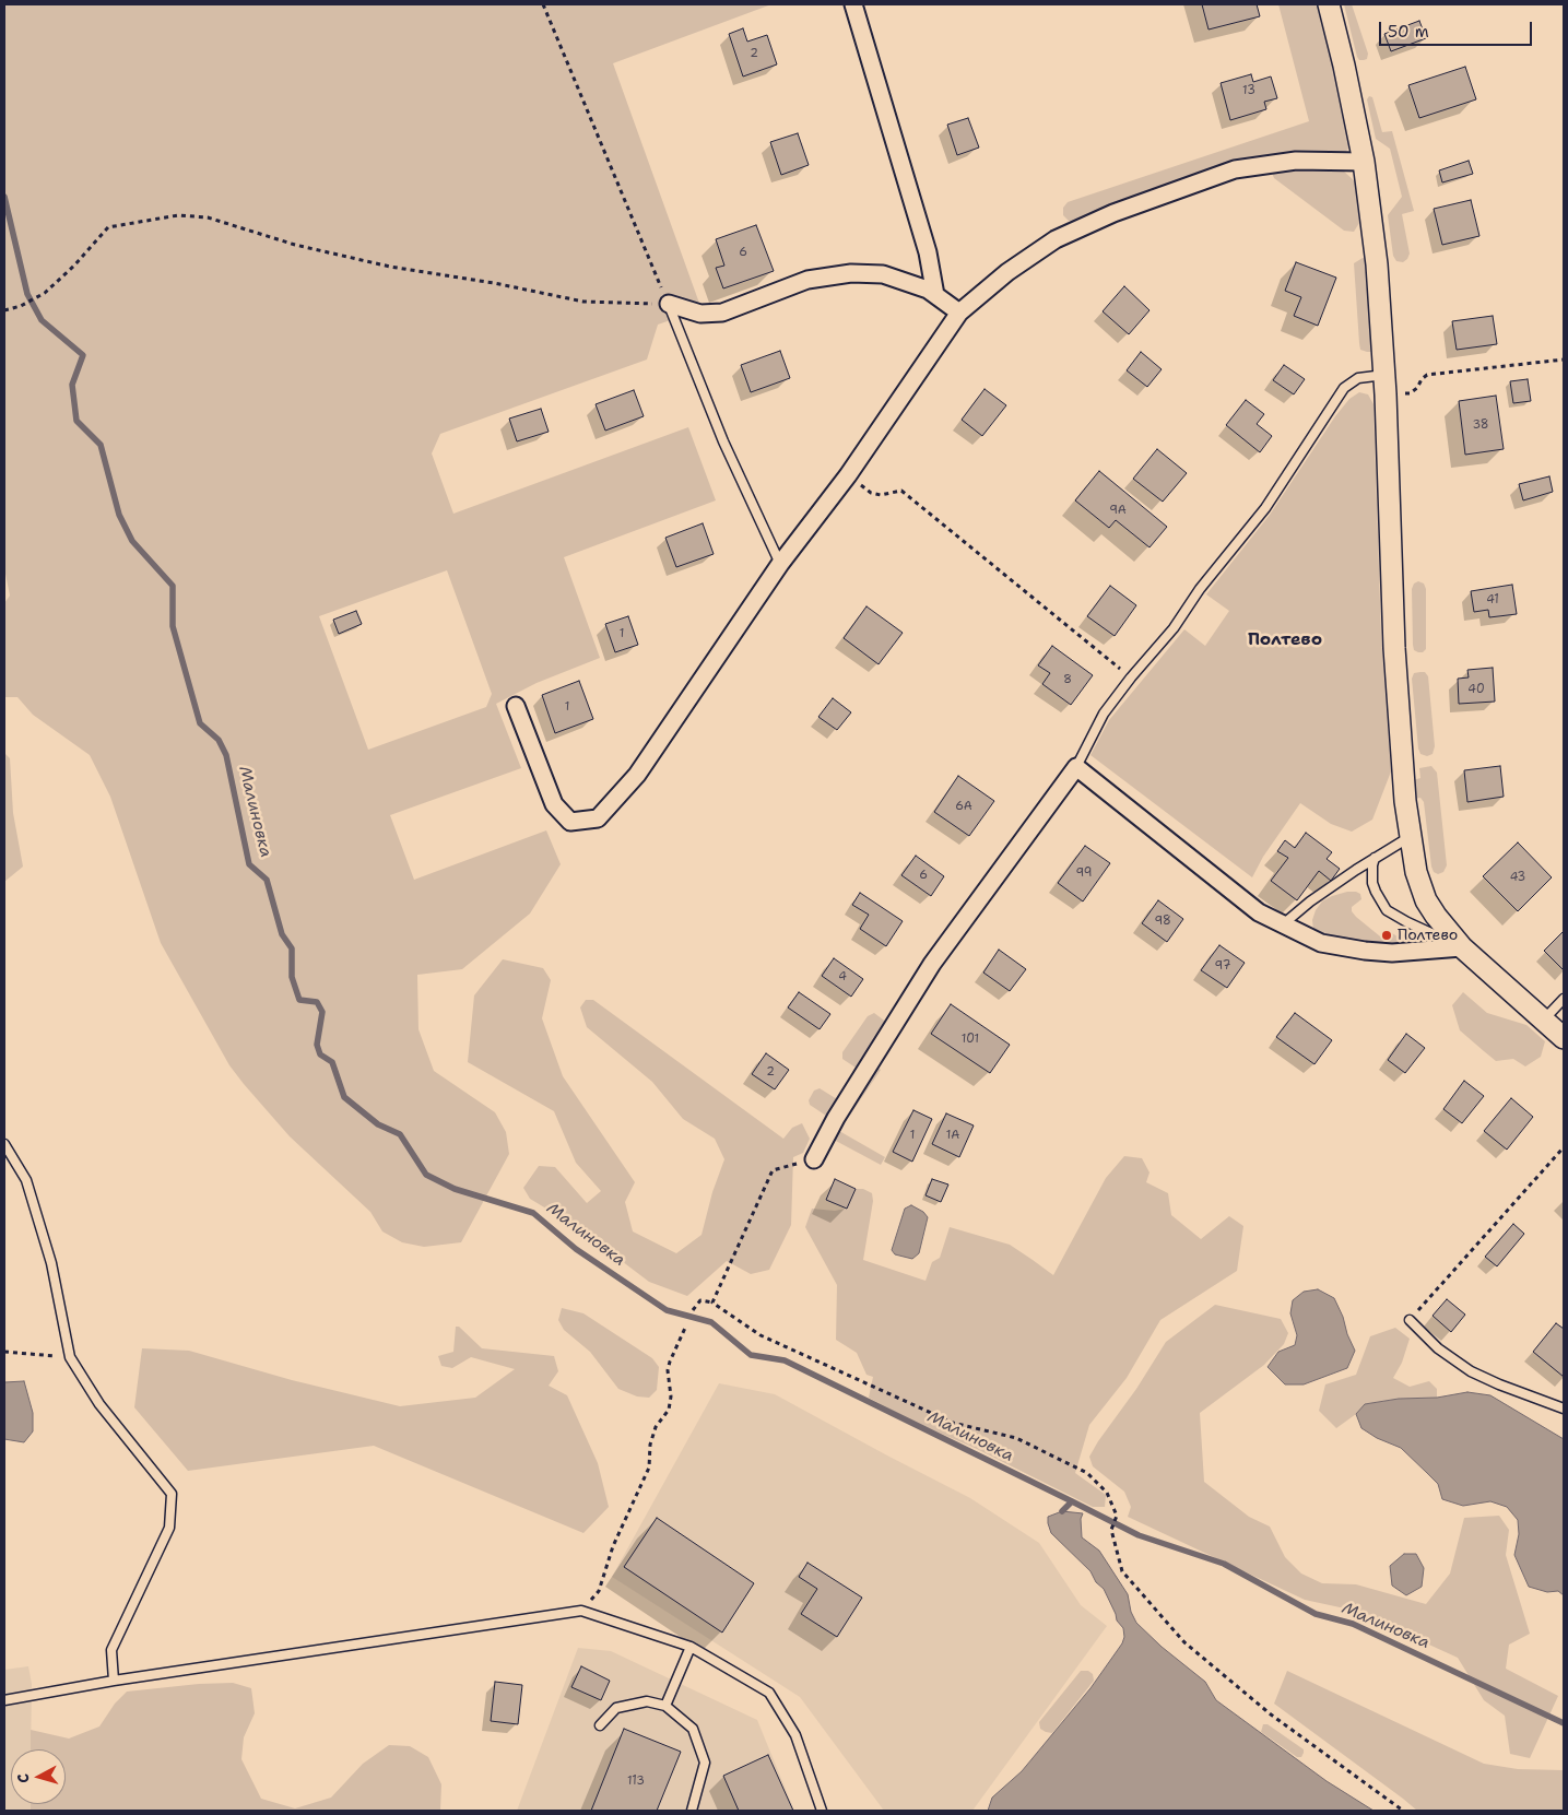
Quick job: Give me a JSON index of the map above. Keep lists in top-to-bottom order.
{
  "districts": ["Полтево"],
  "water": ["Малиновка"],
  "places": ["Полтево"],
  "house_numbers": [
    "2",
    "13",
    "6",
    "38",
    "9А",
    "41",
    "1",
    "8",
    "40",
    "1",
    "6А",
    "99",
    "6",
    "43",
    "98",
    "97",
    "4",
    "101",
    "2",
    "1",
    "1А",
    "113"
  ],
  "scale_bar": "50 m",
  "north": "left"
}
